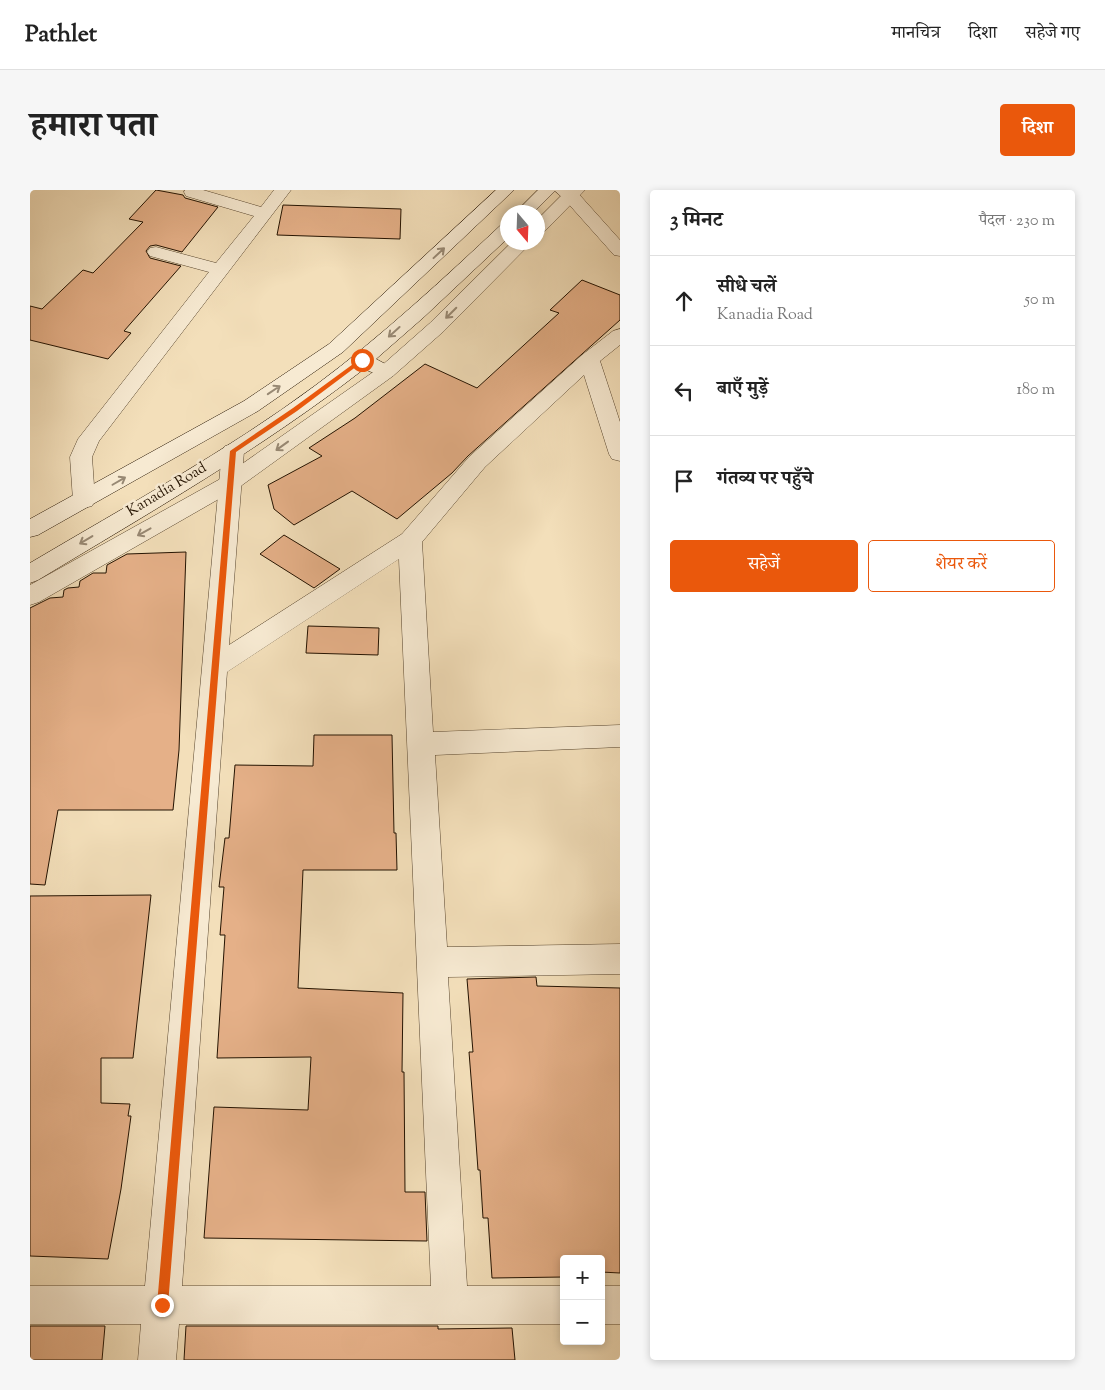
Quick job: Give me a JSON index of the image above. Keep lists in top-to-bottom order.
{
  "streets": {
    "street": ["Kanadia Road"]
  },
  "north": "bottom",
  "page": {
    "header": "Pathlet",
    "nav": ["मानचित्र", "दिशा", "सहेजे गए"],
    "title": "हमारा पता",
    "buttons": [
      "दिशा",
      ["सहेजें", "शेयर करें"]
    ],
    "heading": ["3 मिनट", "पैदल · 230 m"],
    "list": [
      ["सीधे चलें", "Kanadia Road", "50 m"],
      ["बाएँ मुड़ें", "180 m"],
      "गंतव्य पर पहुँचे"
    ],
    "map_buttons": ["+", "−"]
  }
}
